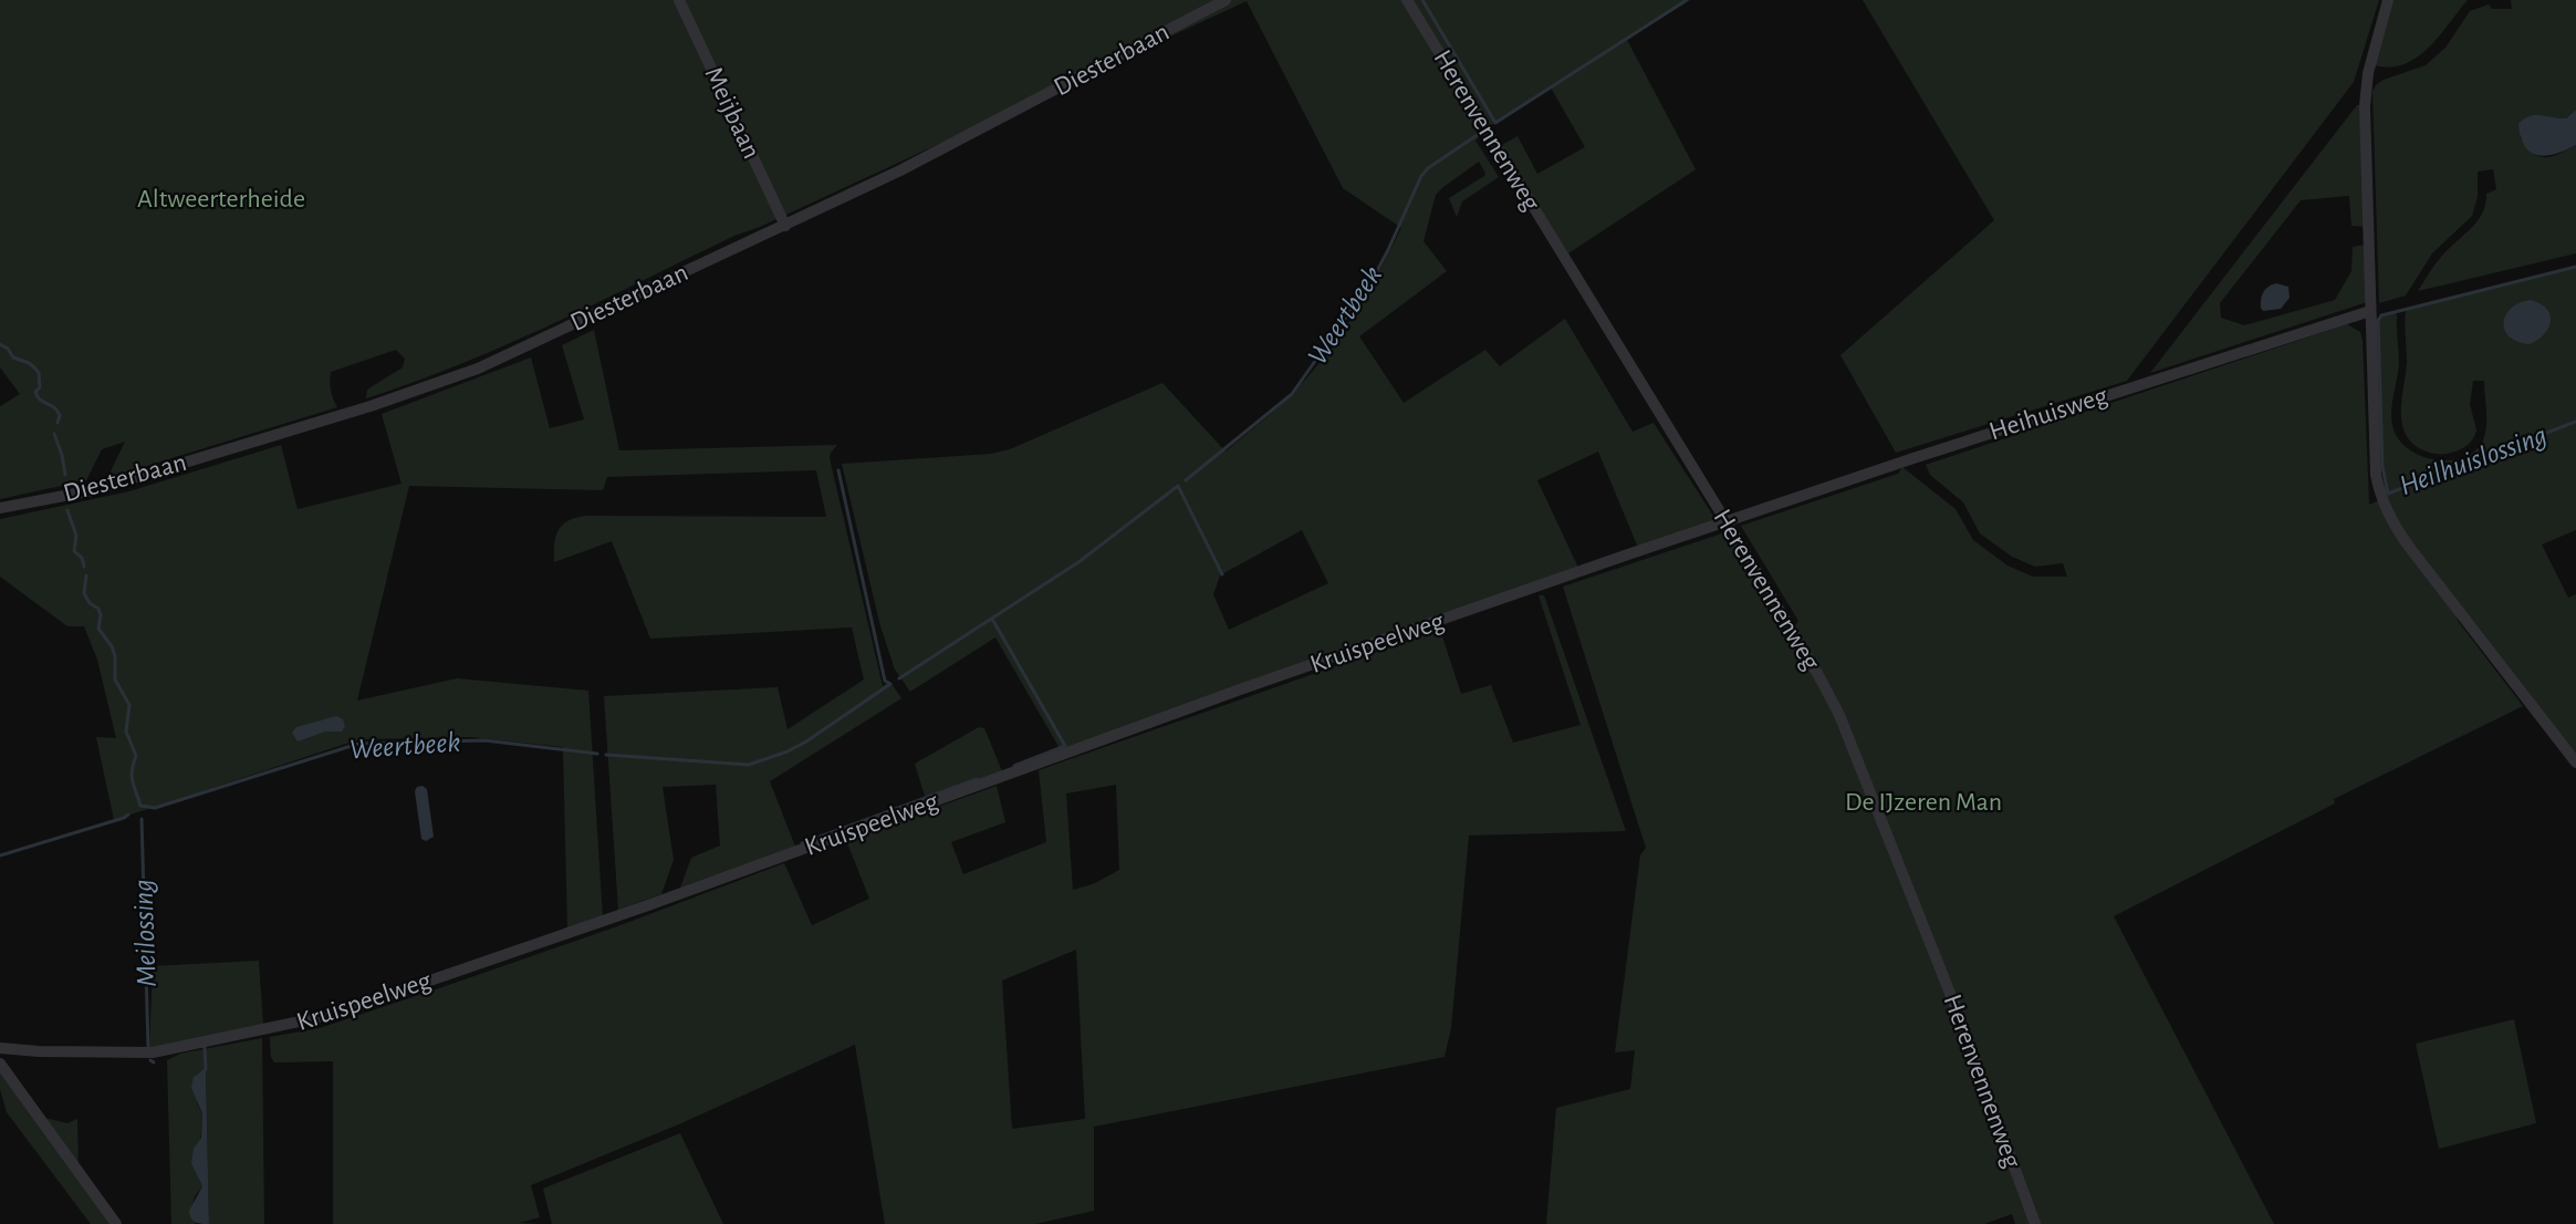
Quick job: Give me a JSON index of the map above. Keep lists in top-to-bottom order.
{
  "streets": {
    "street": [
      "Diesterbaan",
      "Meijbaan",
      "Herenvennenweg",
      "Heihuisweg",
      "Kruispeelweg"
    ]
  },
  "crossings": [
    ["Diesterbaan", "Meijbaan"],
    ["Herenvennenweg", "Heihuisweg"],
    ["Herenvennenweg", "Kruispeelweg"],
    ["Heihuisweg", "Kruispeelweg"]
  ],
  "water": ["Weertbeek", "Heilhuislossing", "Meilossing"],
  "parks": ["Altweerterheide", "De IJzeren Man"]
}
